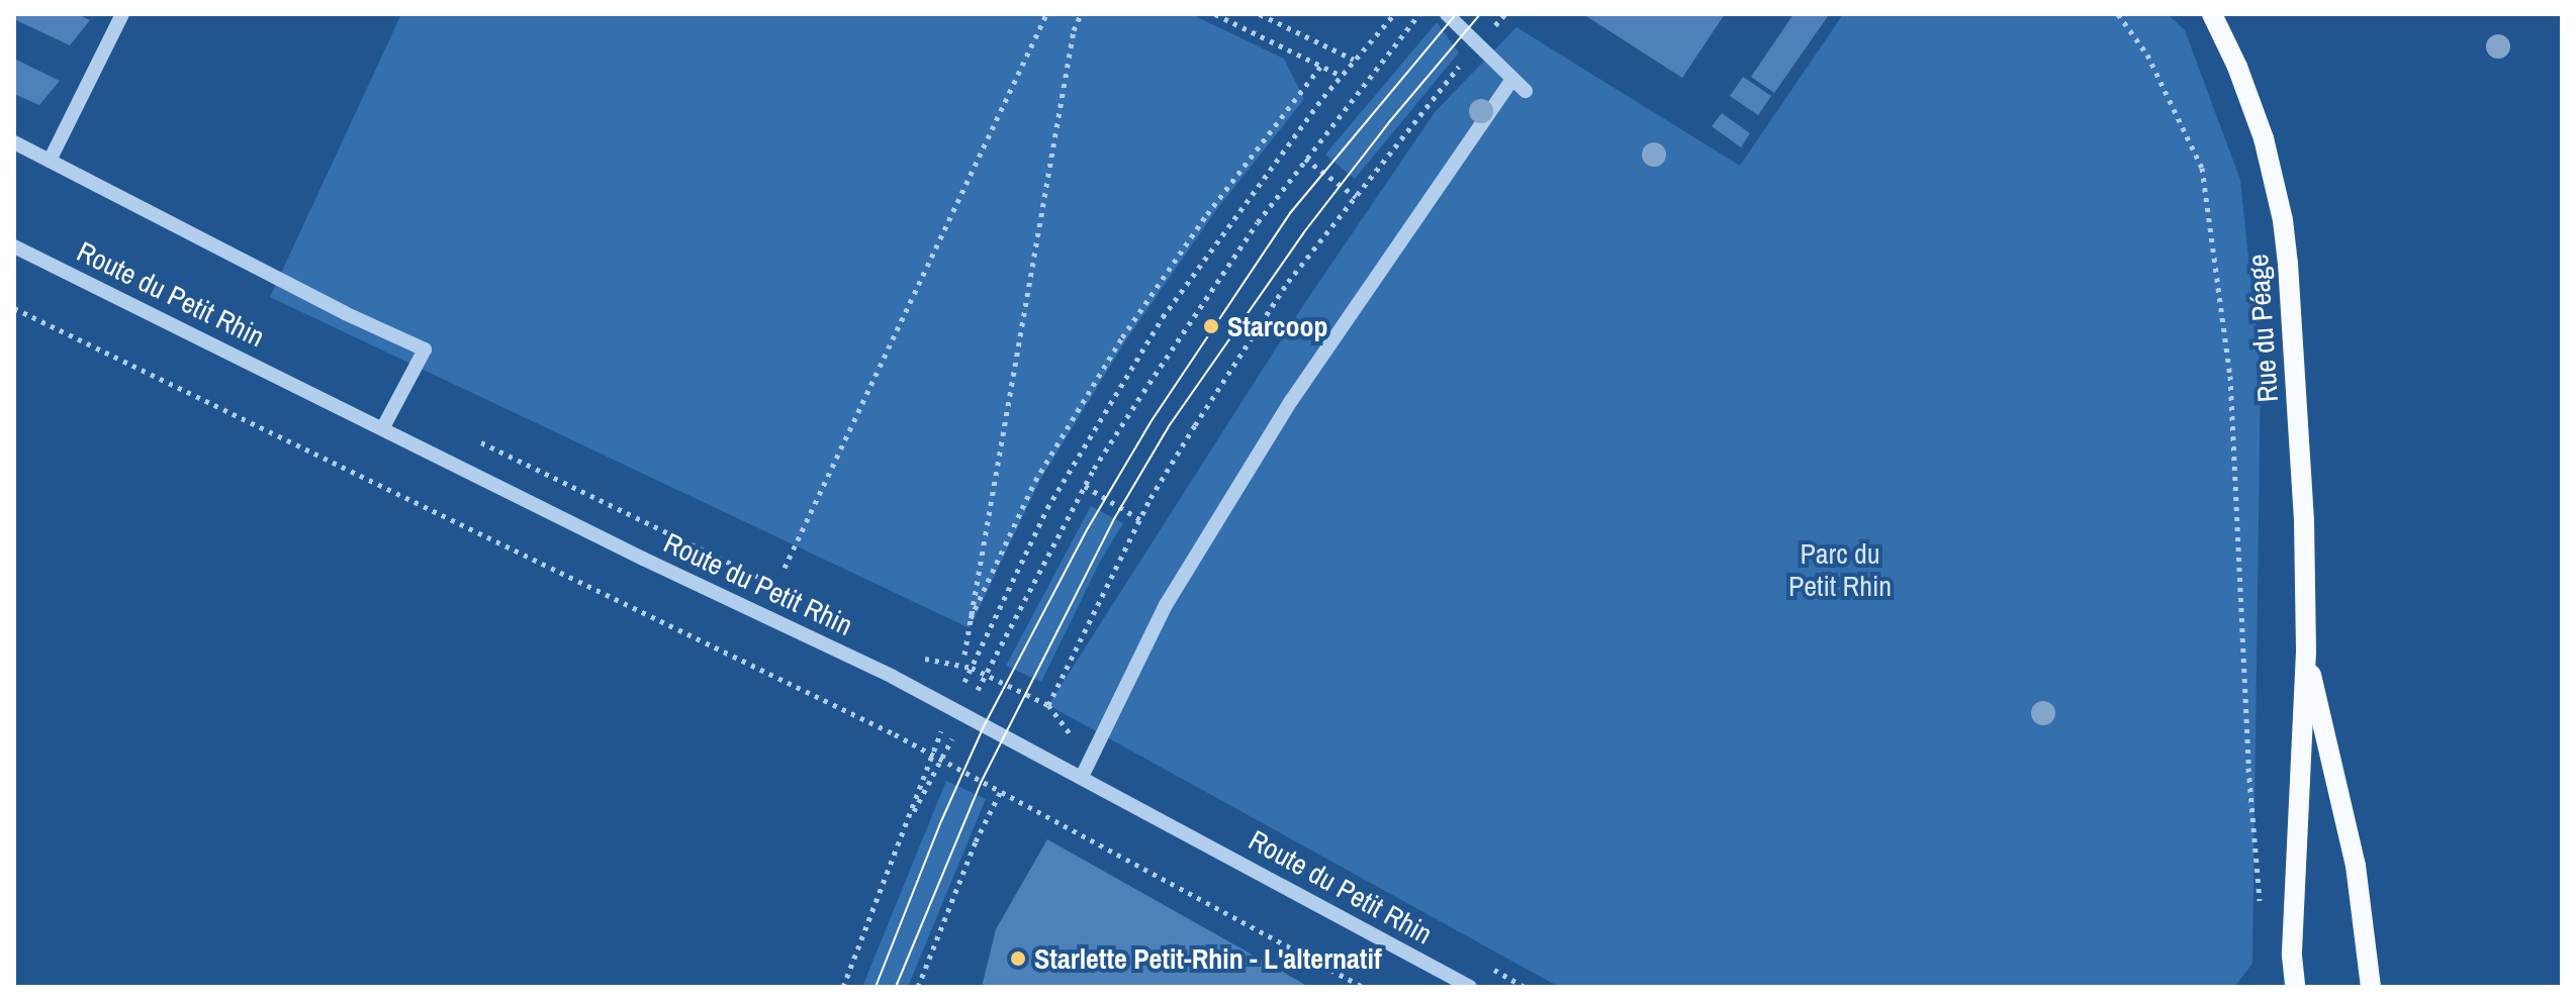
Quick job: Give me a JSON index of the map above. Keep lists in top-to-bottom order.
{
  "streets": {
    "main road": ["Rue du Péage"],
    "street": ["Route du Petit Rhin"]
  },
  "parks": ["Parc du Petit Rhin"],
  "places": ["Starcoop", "Starlette Petit-Rhin - L'alternatif"]
}
